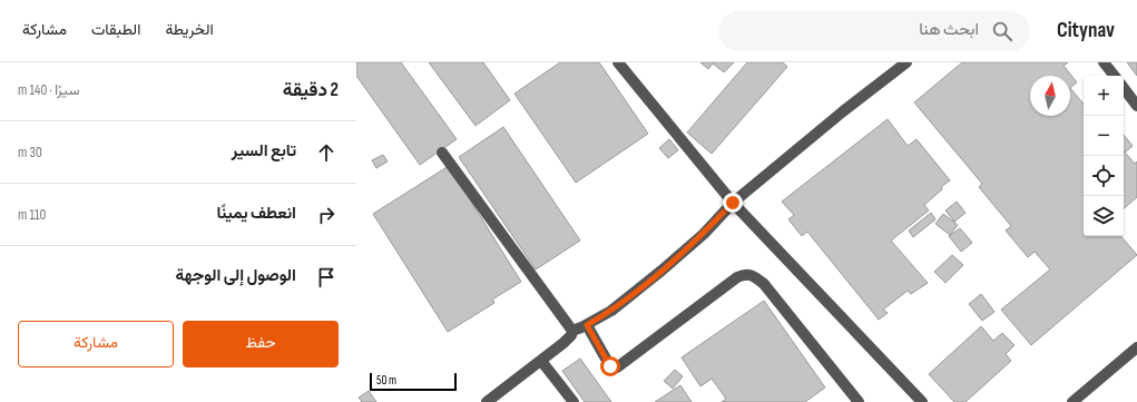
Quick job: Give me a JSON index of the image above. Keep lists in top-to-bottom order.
{
  "scale_bar": "50 m",
  "north": "top",
  "page": {
    "header": "Citynav",
    "search": "ابحث هنا",
    "nav": ["الخريطة", "الطبقات", "مشاركة"],
    "heading": ["2 دقيقة", "سيرًا · 140 m"],
    "map_buttons": ["+", "−"],
    "list": [
      ["تابع السير", "30 m"],
      ["انعطف يمينًا", "110 m"],
      "الوصول إلى الوجهة"
    ],
    "buttons": ["حفظ", "مشاركة"],
    "scale": "50 m"
  }
}
